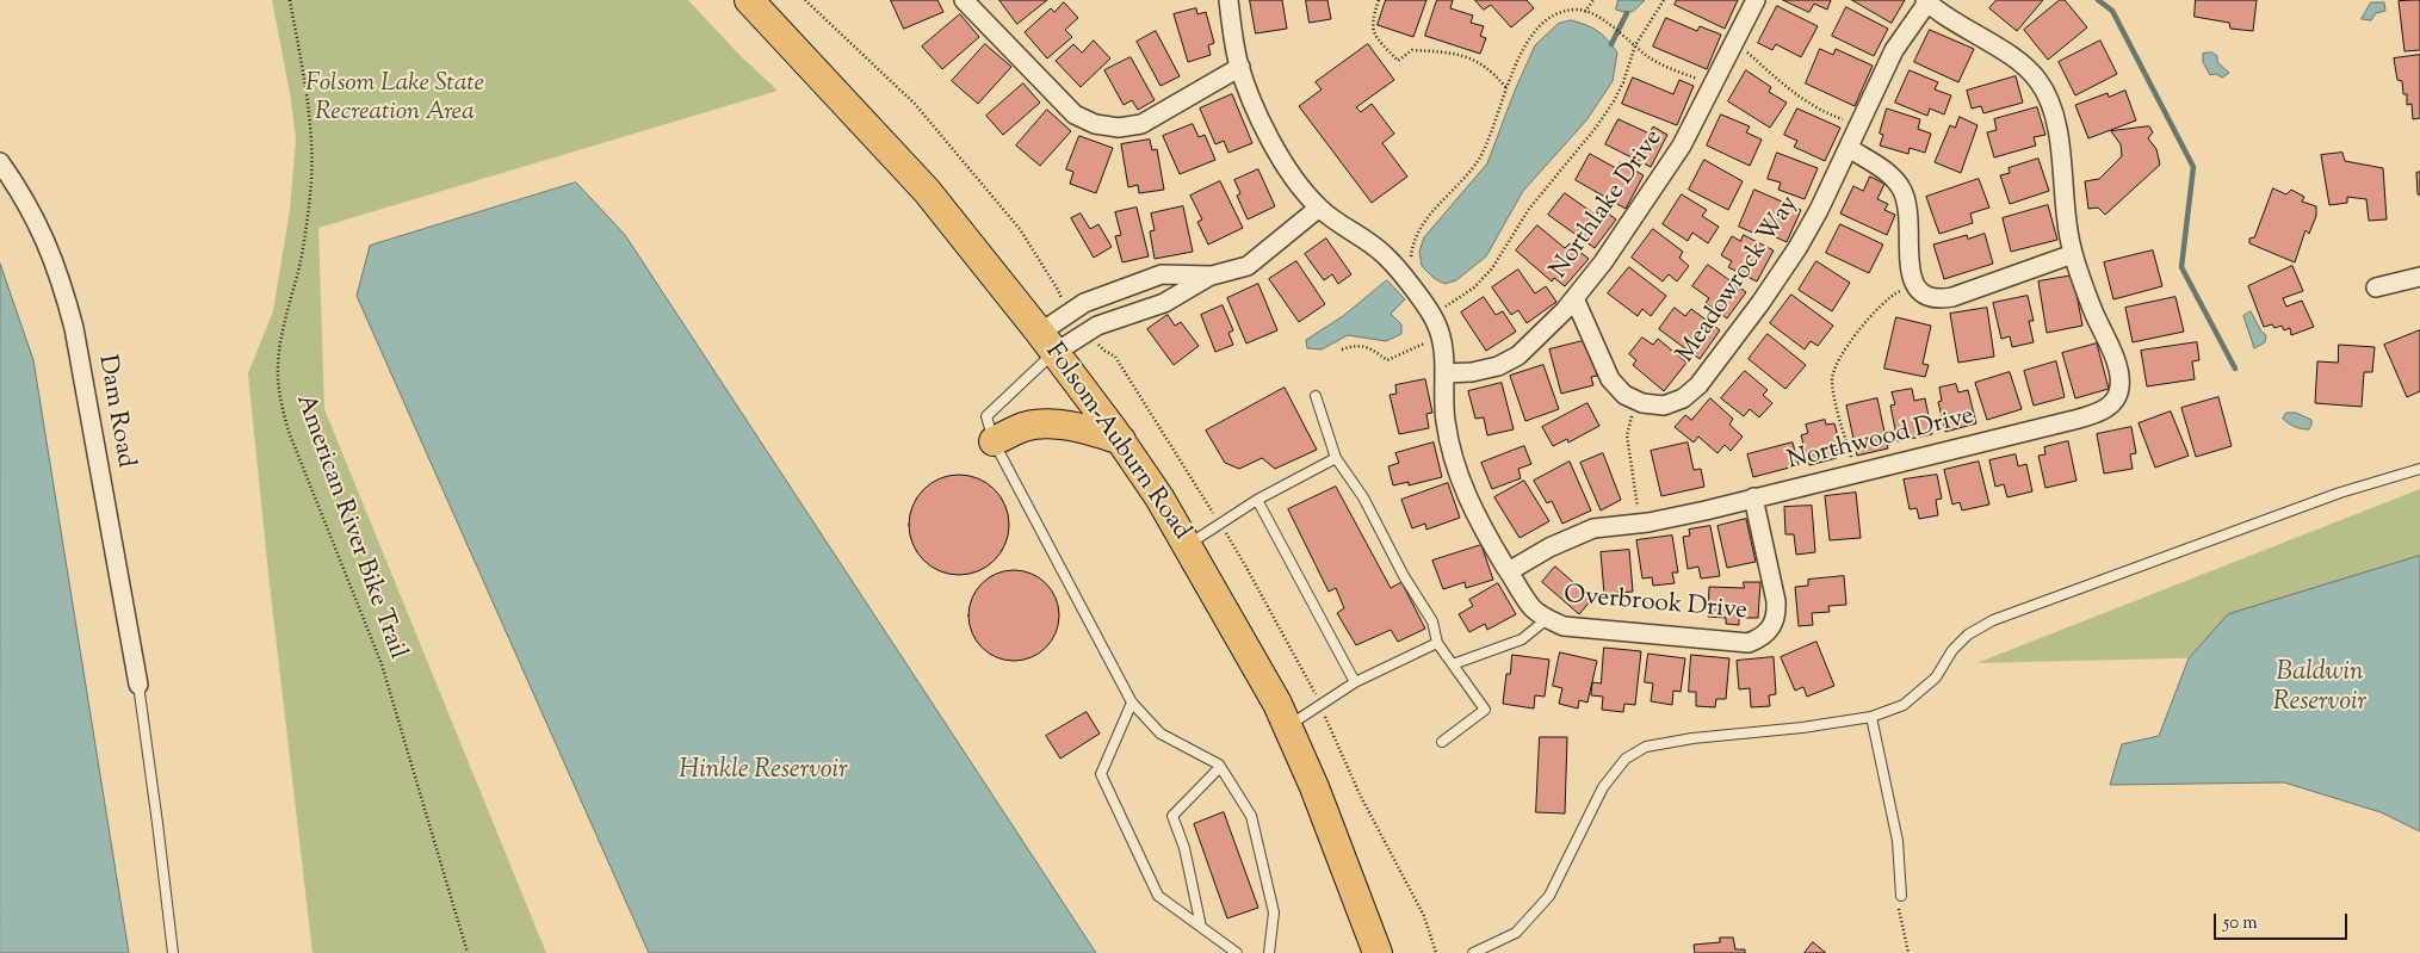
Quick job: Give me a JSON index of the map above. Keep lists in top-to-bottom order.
{
  "streets": {
    "main road": ["Folsom-Auburn Road"],
    "street": [
      "Northlake Drive",
      "Meadowrock Way",
      "Dam Road",
      "Northwood Drive",
      "Overbrook Drive"
    ],
    "path": ["American River Bike Trail"]
  },
  "crossings": [
    ["Northlake Drive", "Meadowrock Way"],
    ["Northlake Drive", "Overbrook Drive"],
    ["Meadowrock Way", "Northwood Drive"],
    ["Northwood Drive", "Overbrook Drive"]
  ],
  "water": ["Baldwin Reservoir", "Hinkle Reservoir"],
  "parks": ["Folsom Lake State Recreation Area"],
  "scale_bar": "50 m"
}
